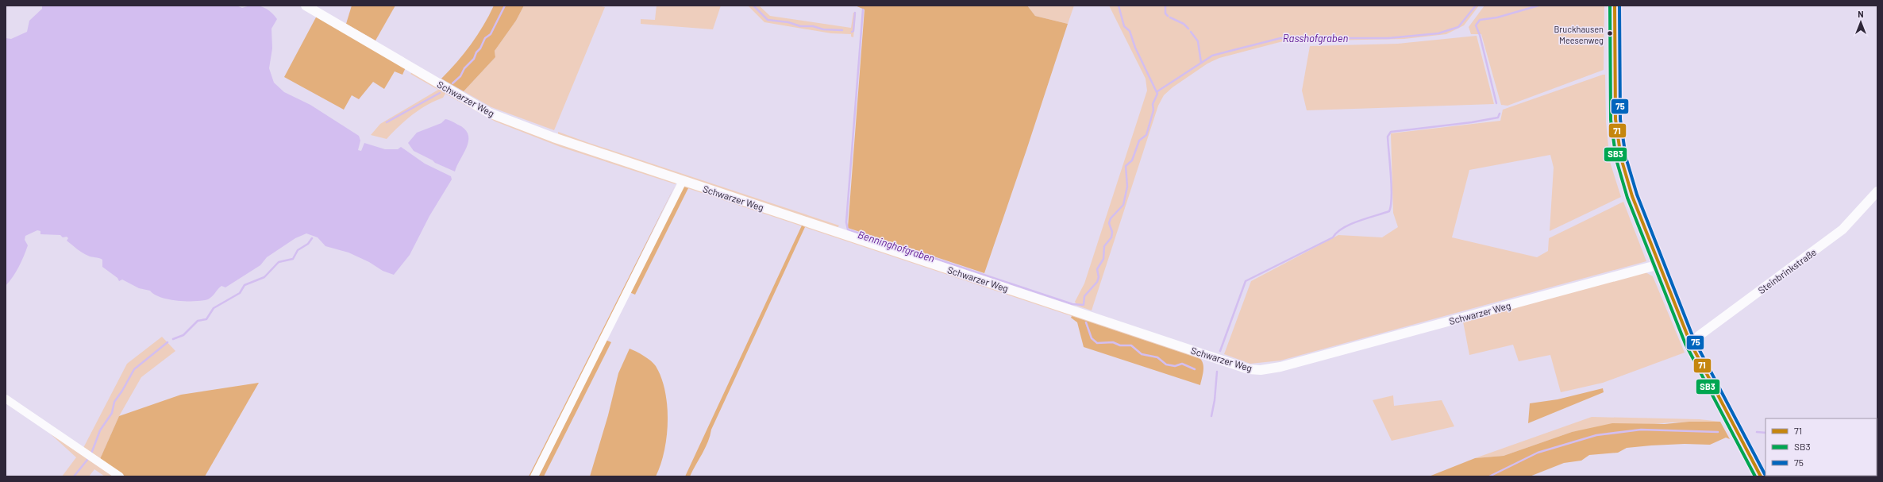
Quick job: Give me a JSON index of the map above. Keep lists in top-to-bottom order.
{
  "streets": {
    "street": ["Schwarzer Weg", "Steinbrinkstraße"]
  },
  "water": ["Rasshofgraben", "Benninghofgraben"],
  "places": ["Bruckhausen Meesenweg"],
  "lines": ["transit line 71", "transit line SB3", "transit line 75"],
  "legend": ["71", "SB3", "75"],
  "north": "top"
}
